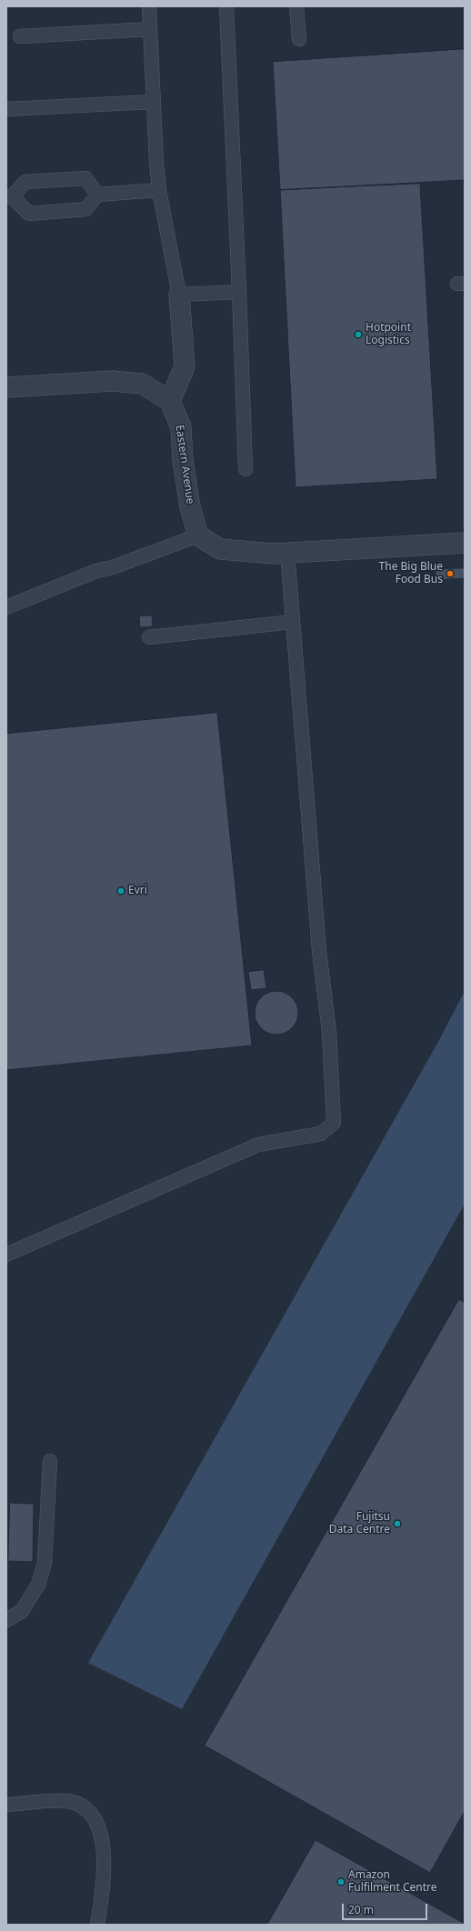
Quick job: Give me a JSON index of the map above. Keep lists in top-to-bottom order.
{
  "streets": {
    "street": ["Eastern Avenue"]
  },
  "places": [
    "Hotpoint Logistics",
    "The Big Blue Food Bus",
    "Evri",
    "Fujitsu Data Centre",
    "Amazon Fulfilment Centre"
  ],
  "scale_bar": "20 m"
}
